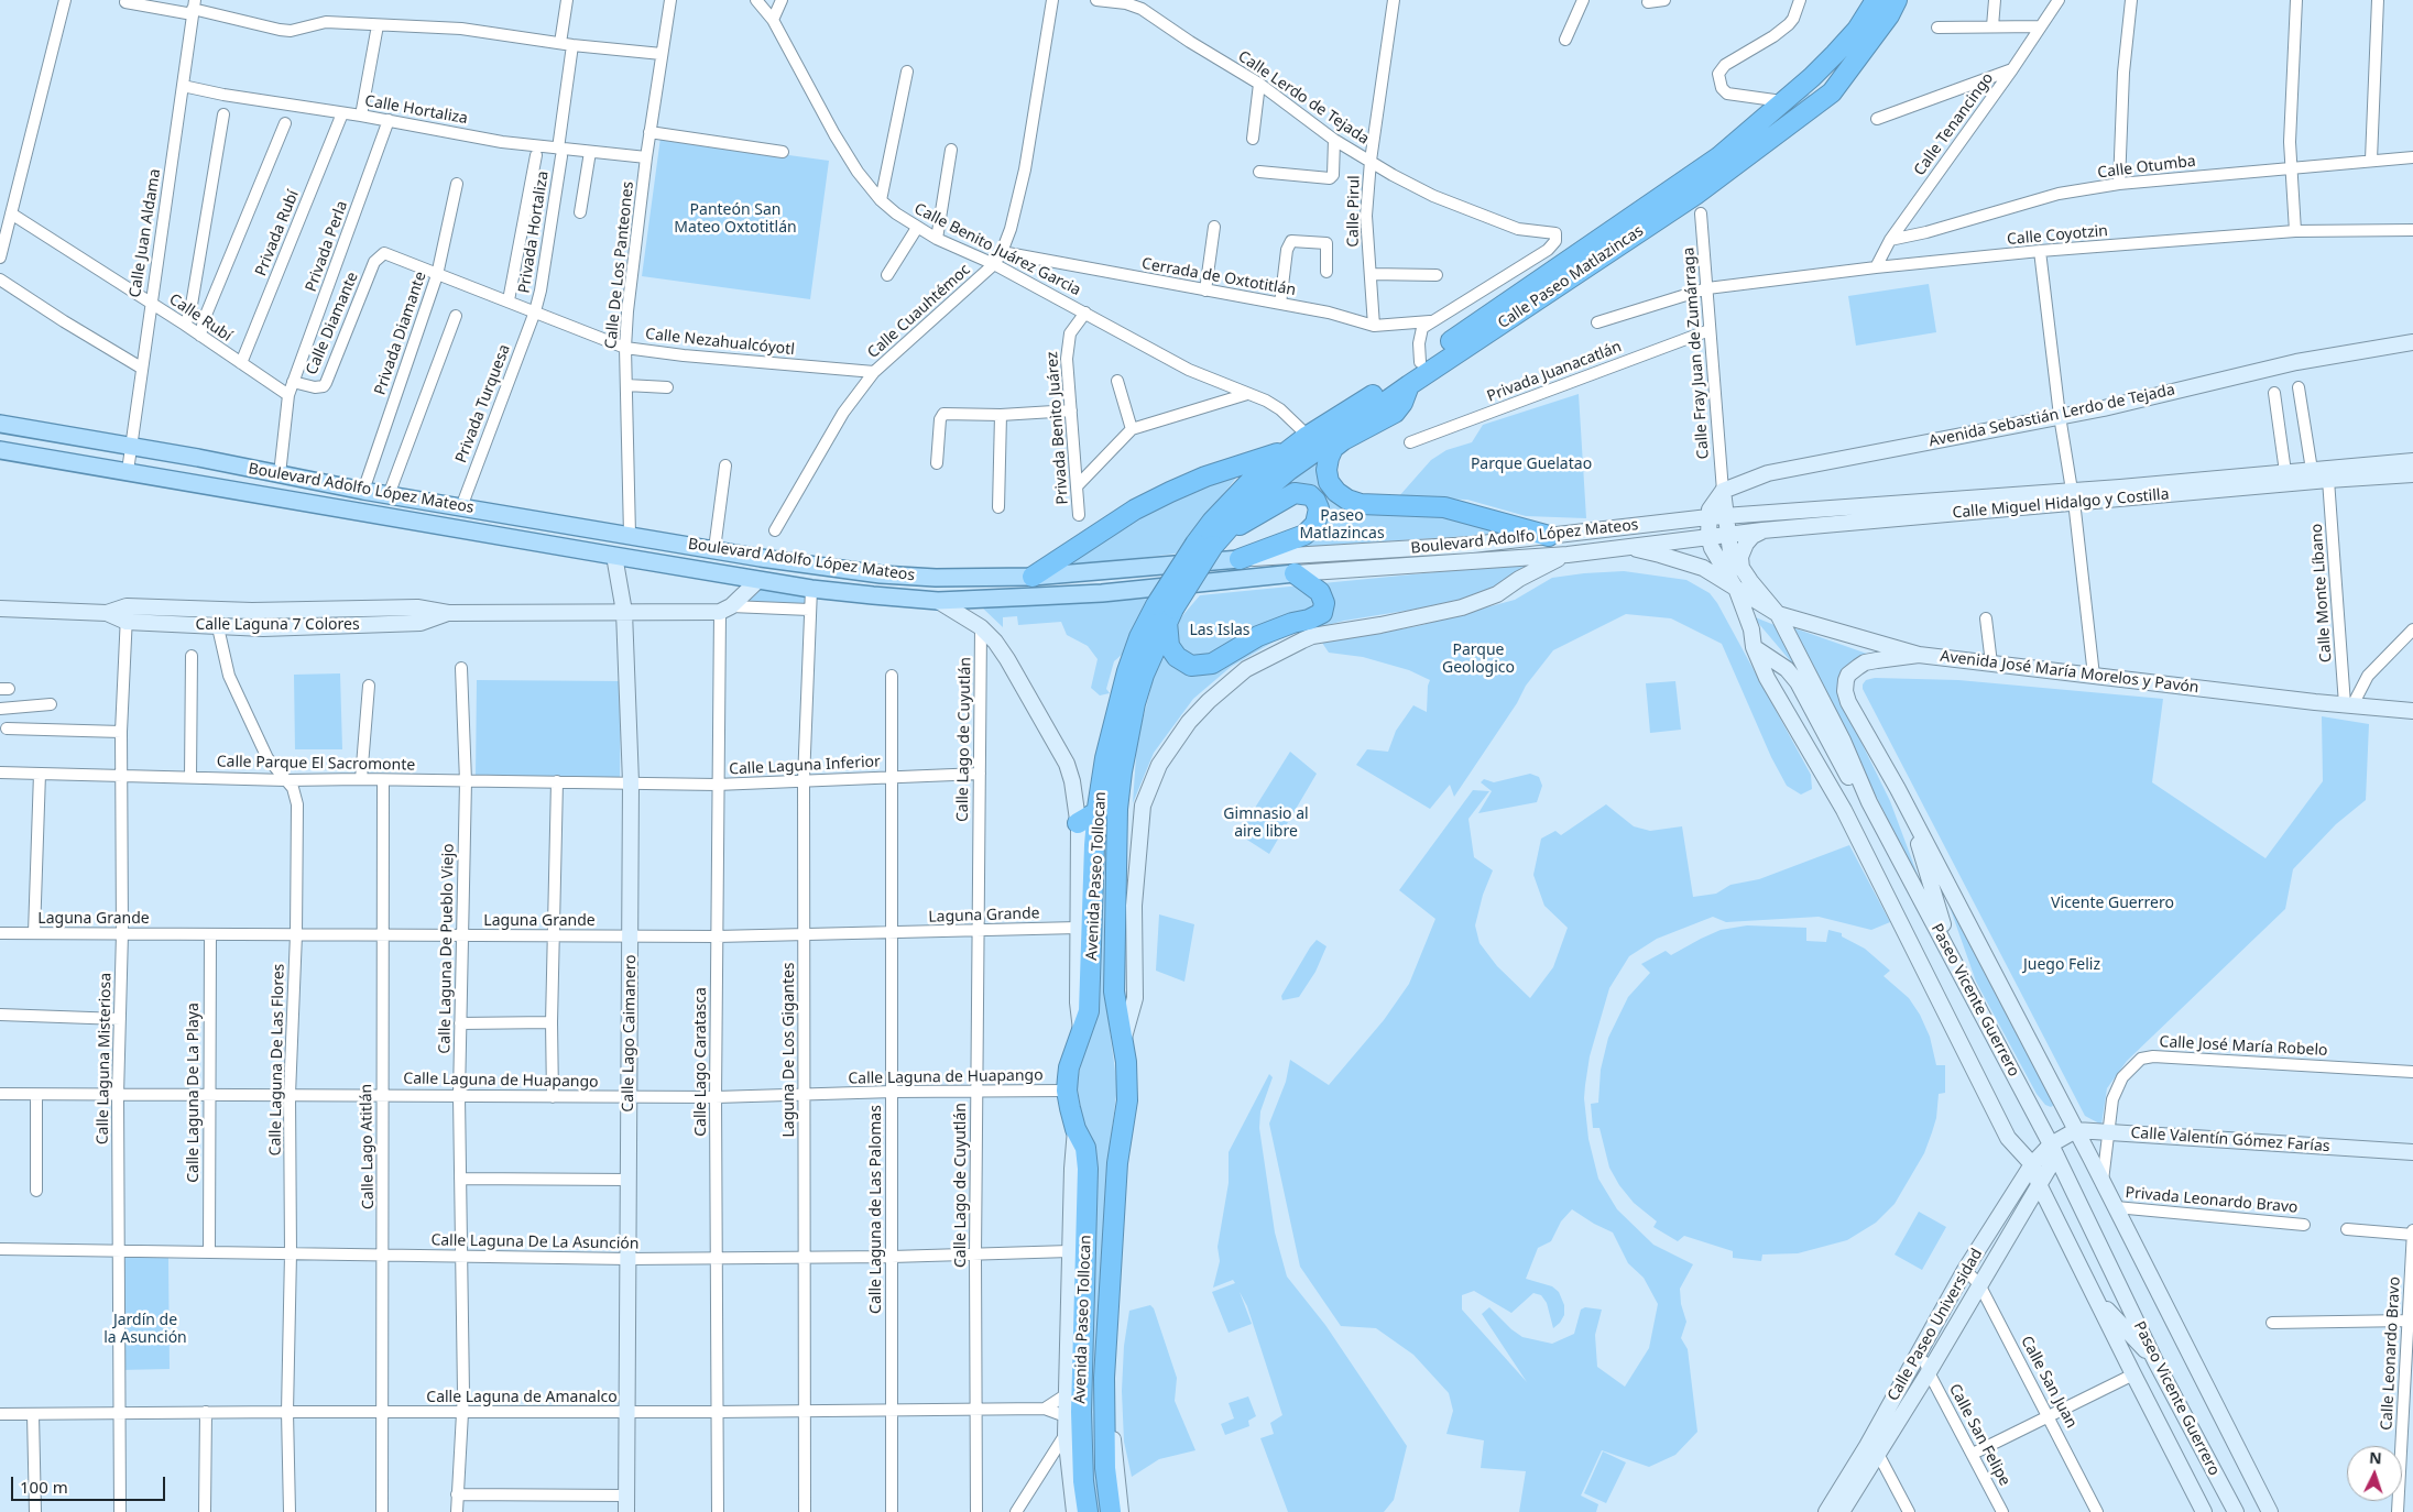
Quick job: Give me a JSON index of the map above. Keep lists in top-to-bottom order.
{
  "streets": {
    "highway": ["Calle Paseo Matlazincas", "Avenida Paseo Tollocan"],
    "main road": [
      "Avenida Sebastián Lerdo de Tejada",
      "Boulevard Adolfo López Mateos",
      "Calle Miguel Hidalgo y Costilla",
      "Calle Laguna 7 Colores",
      "Avenida José María Morelos y Pavón",
      "Paseo Vicente Guerrero",
      "Calle Lago Caimanero",
      "Calle Valentín Gómez Farías",
      "Calle Paseo Universidad"
    ],
    "street": [
      "Calle Lerdo de Tejada",
      "Calle Hortaliza",
      "Calle Tenancingo",
      "Calle Otumba",
      "Calle Pirul",
      "Privada Hortaliza",
      "Calle Juan Aldama",
      "Privada Rubí",
      "Calle Coyotzin",
      "Privada Perla",
      "Calle Benito Juárez Garcia",
      "Calle De Los Panteones",
      "Cerrada de Oxtotitlán",
      "Calle Cuauhtémoc",
      "Calle Rubí",
      "Calle Diamante",
      "Privada Diamante",
      "Calle Nezahualcóyotl",
      "Calle Fray Juan de Zumárraga",
      "Privada Juanacatlán",
      "Privada Turquesa",
      "Privada Benito Juárez",
      "Calle Monte Líbano",
      "Calle Lago de Cuyutlán",
      "Calle Parque El Sacromonte",
      "Calle Laguna Inferior",
      "Laguna Grande",
      "Calle Laguna De Pueblo Viejo",
      "Calle José María Robelo",
      "Laguna De Los Gigantes",
      "Calle Laguna Misteriosa",
      "Calle Laguna De Las Flores",
      "Calle Lago Caratasca",
      "Calle Laguna de Huapango",
      "Calle Laguna De La Playa",
      "Calle Lago Atitlán",
      "Privada Leonardo Bravo",
      "Calle Laguna de Las Palomas",
      "Calle Laguna De La Asunción",
      "Calle Leonardo Bravo",
      "Calle San Juan",
      "Calle Laguna de Amanalco",
      "Calle San Felipe"
    ]
  },
  "crossings": [
    ["Calle Lerdo de Tejada", "Calle Pirul"],
    ["Calle Lerdo de Tejada", "Cerrada de Oxtotitlán"],
    ["Calle Hortaliza", "Privada Hortaliza"],
    ["Calle Hortaliza", "Calle Juan Aldama"],
    ["Calle Hortaliza", "Privada Rubí"],
    ["Calle Hortaliza", "Privada Perla"],
    ["Calle Hortaliza", "Calle De Los Panteones"],
    ["Calle Tenancingo", "Calle Otumba"],
    ["Calle Tenancingo", "Calle Coyotzin"],
    ["Calle Pirul", "Cerrada de Oxtotitlán"],
    ["Privada Hortaliza", "Calle Nezahualcóyotl"],
    ["Privada Hortaliza", "Privada Turquesa"],
    ["Calle Juan Aldama", "Calle Rubí"],
    ["Calle Juan Aldama", "Boulevard Adolfo López Mateos"],
    ["Privada Rubí", "Calle Rubí"],
    ["Calle Coyotzin", "Calle Fray Juan de Zumárraga"],
    ["Privada Perla", "Calle Diamante"],
    ["Calle Benito Juárez Garcia", "Calle Paseo Matlazincas"],
    ["Calle Benito Juárez Garcia", "Calle Cuauhtémoc"],
    ["Calle Benito Juárez Garcia", "Privada Benito Juárez"],
    ["Calle De Los Panteones", "Calle Nezahualcóyotl"],
    ["Calle De Los Panteones", "Boulevard Adolfo López Mateos"],
    ["Cerrada de Oxtotitlán", "Calle Cuauhtémoc"],
    ["Calle Paseo Matlazincas", "Avenida Paseo Tollocan"],
    ["Calle Cuauhtémoc", "Calle Nezahualcóyotl"],
    ["Calle Rubí", "Calle Diamante"],
    ["Calle Diamante", "Calle Nezahualcóyotl"],
    ["Calle Diamante", "Boulevard Adolfo López Mateos"],
    ["Privada Diamante", "Calle Nezahualcóyotl"],
    ["Privada Diamante", "Boulevard Adolfo López Mateos"],
    ["Calle Nezahualcóyotl", "Privada Turquesa"],
    ["Calle Fray Juan de Zumárraga", "Privada Juanacatlán"],
    ["Calle Fray Juan de Zumárraga", "Avenida Sebastián Lerdo de Tejada"],
    ["Calle Fray Juan de Zumárraga", "Paseo Vicente Guerrero"],
    ["Privada Turquesa", "Boulevard Adolfo López Mateos"],
    ["Avenida Sebastián Lerdo de Tejada", "Paseo Vicente Guerrero"],
    ["Boulevard Adolfo López Mateos", "Calle Miguel Hidalgo y Costilla"],
    ["Boulevard Adolfo López Mateos", "Paseo Vicente Guerrero"],
    ["Boulevard Adolfo López Mateos", "Calle Lago Caimanero"],
    ["Boulevard Adolfo López Mateos", "Laguna De Los Gigantes"],
    ["Calle Miguel Hidalgo y Costilla", "Calle Monte Líbano"],
    ["Calle Miguel Hidalgo y Costilla", "Paseo Vicente Guerrero"],
    ["Calle Monte Líbano", "Avenida José María Morelos y Pavón"],
    ["Calle Laguna 7 Colores", "Calle Lago Caimanero"],
    ["Calle Laguna 7 Colores", "Laguna De Los Gigantes"],
    ["Calle Laguna 7 Colores", "Calle Laguna Misteriosa"],
    ["Calle Laguna 7 Colores", "Calle Laguna De Las Flores"],
    ["Calle Laguna 7 Colores", "Calle Lago Caratasca"],
    ["Avenida José María Morelos y Pavón", "Paseo Vicente Guerrero"],
    ["Calle Lago de Cuyutlán", "Calle Laguna Inferior"],
    ["Calle Lago de Cuyutlán", "Laguna Grande"],
    ["Calle Lago de Cuyutlán", "Calle Laguna de Huapango"],
    ["Calle Lago de Cuyutlán", "Calle Laguna De La Asunción"],
    ["Calle Lago de Cuyutlán", "Calle Laguna de Amanalco"],
    ["Calle Parque El Sacromonte", "Calle Laguna Inferior"],
    ["Calle Parque El Sacromonte", "Calle Laguna De Pueblo Viejo"],
    ["Calle Parque El Sacromonte", "Calle Lago Caimanero"],
    ["Calle Parque El Sacromonte", "Calle Laguna Misteriosa"],
    ["Calle Parque El Sacromonte", "Calle Laguna De Las Flores"],
    ["Calle Parque El Sacromonte", "Calle Lago Atitlán"],
    ["Calle Laguna Inferior", "Calle Lago Caimanero"],
    ["Calle Laguna Inferior", "Laguna De Los Gigantes"],
    ["Calle Laguna Inferior", "Calle Lago Caratasca"],
    ["Calle Laguna Inferior", "Calle Laguna de Las Palomas"],
    ["Avenida Paseo Tollocan", "Calle Laguna de Huapango"],
    ["Avenida Paseo Tollocan", "Calle Laguna De La Asunción"],
    ["Avenida Paseo Tollocan", "Calle Laguna de Amanalco"],
    ["Laguna Grande", "Calle Laguna De Pueblo Viejo"],
    ["Laguna Grande", "Calle Lago Caimanero"],
    ["Laguna Grande", "Laguna De Los Gigantes"],
    ["Laguna Grande", "Calle Laguna Misteriosa"],
    ["Laguna Grande", "Calle Laguna De Las Flores"],
    ["Laguna Grande", "Calle Lago Caratasca"],
    ["Laguna Grande", "Calle Laguna De La Playa"],
    ["Laguna Grande", "Calle Lago Atitlán"],
    ["Laguna Grande", "Calle Laguna de Las Palomas"],
    ["Calle Laguna De Pueblo Viejo", "Calle Laguna de Huapango"],
    ["Calle Laguna De Pueblo Viejo", "Calle Laguna De La Asunción"],
    ["Calle Laguna De Pueblo Viejo", "Calle Laguna de Amanalco"],
    ["Paseo Vicente Guerrero", "Calle José María Robelo"],
    ["Paseo Vicente Guerrero", "Calle Valentín Gómez Farías"],
    ["Paseo Vicente Guerrero", "Privada Leonardo Bravo"],
    ["Paseo Vicente Guerrero", "Calle Paseo Universidad"],
    ["Calle Lago Caimanero", "Calle Laguna de Huapango"],
    ["Calle Lago Caimanero", "Calle Laguna De La Asunción"],
    ["Calle Lago Caimanero", "Calle Laguna de Amanalco"],
    ["Calle José María Robelo", "Calle Valentín Gómez Farías"],
    ["Laguna De Los Gigantes", "Calle Laguna de Huapango"],
    ["Laguna De Los Gigantes", "Calle Laguna De La Asunción"],
    ["Laguna De Los Gigantes", "Calle Laguna de Amanalco"],
    ["Calle Laguna Misteriosa", "Calle Laguna de Huapango"],
    ["Calle Laguna Misteriosa", "Calle Laguna De La Asunción"],
    ["Calle Laguna Misteriosa", "Calle Laguna de Amanalco"],
    ["Calle Laguna De Las Flores", "Calle Laguna de Huapango"],
    ["Calle Laguna De Las Flores", "Calle Laguna De La Asunción"],
    ["Calle Laguna De Las Flores", "Calle Laguna de Amanalco"],
    ["Calle Lago Caratasca", "Calle Laguna de Huapango"],
    ["Calle Lago Caratasca", "Calle Laguna De La Asunción"],
    ["Calle Lago Caratasca", "Calle Laguna de Amanalco"],
    ["Calle Laguna de Huapango", "Calle Laguna De La Playa"],
    ["Calle Laguna de Huapango", "Calle Lago Atitlán"],
    ["Calle Laguna de Huapango", "Calle Laguna de Las Palomas"],
    ["Calle Laguna De La Playa", "Calle Laguna De La Asunción"],
    ["Calle Lago Atitlán", "Calle Laguna De La Asunción"],
    ["Calle Lago Atitlán", "Calle Laguna de Amanalco"],
    ["Calle Laguna de Las Palomas", "Calle Laguna De La Asunción"],
    ["Calle Laguna de Las Palomas", "Calle Laguna de Amanalco"],
    ["Calle Paseo Universidad", "Calle San Juan"],
    ["Calle Paseo Universidad", "Calle San Felipe"]
  ],
  "parks": [
    "Panteón San Mateo Oxtotitlán",
    "Parque Guelatao",
    "Paseo Matlazincas",
    "Las Islas",
    "Parque Geologico",
    "Gimnasio al aire libre",
    "Vicente Guerrero",
    "Juego Feliz",
    "Jardín de la Asunción"
  ],
  "scale_bar": "100 m",
  "north": "top"
}
